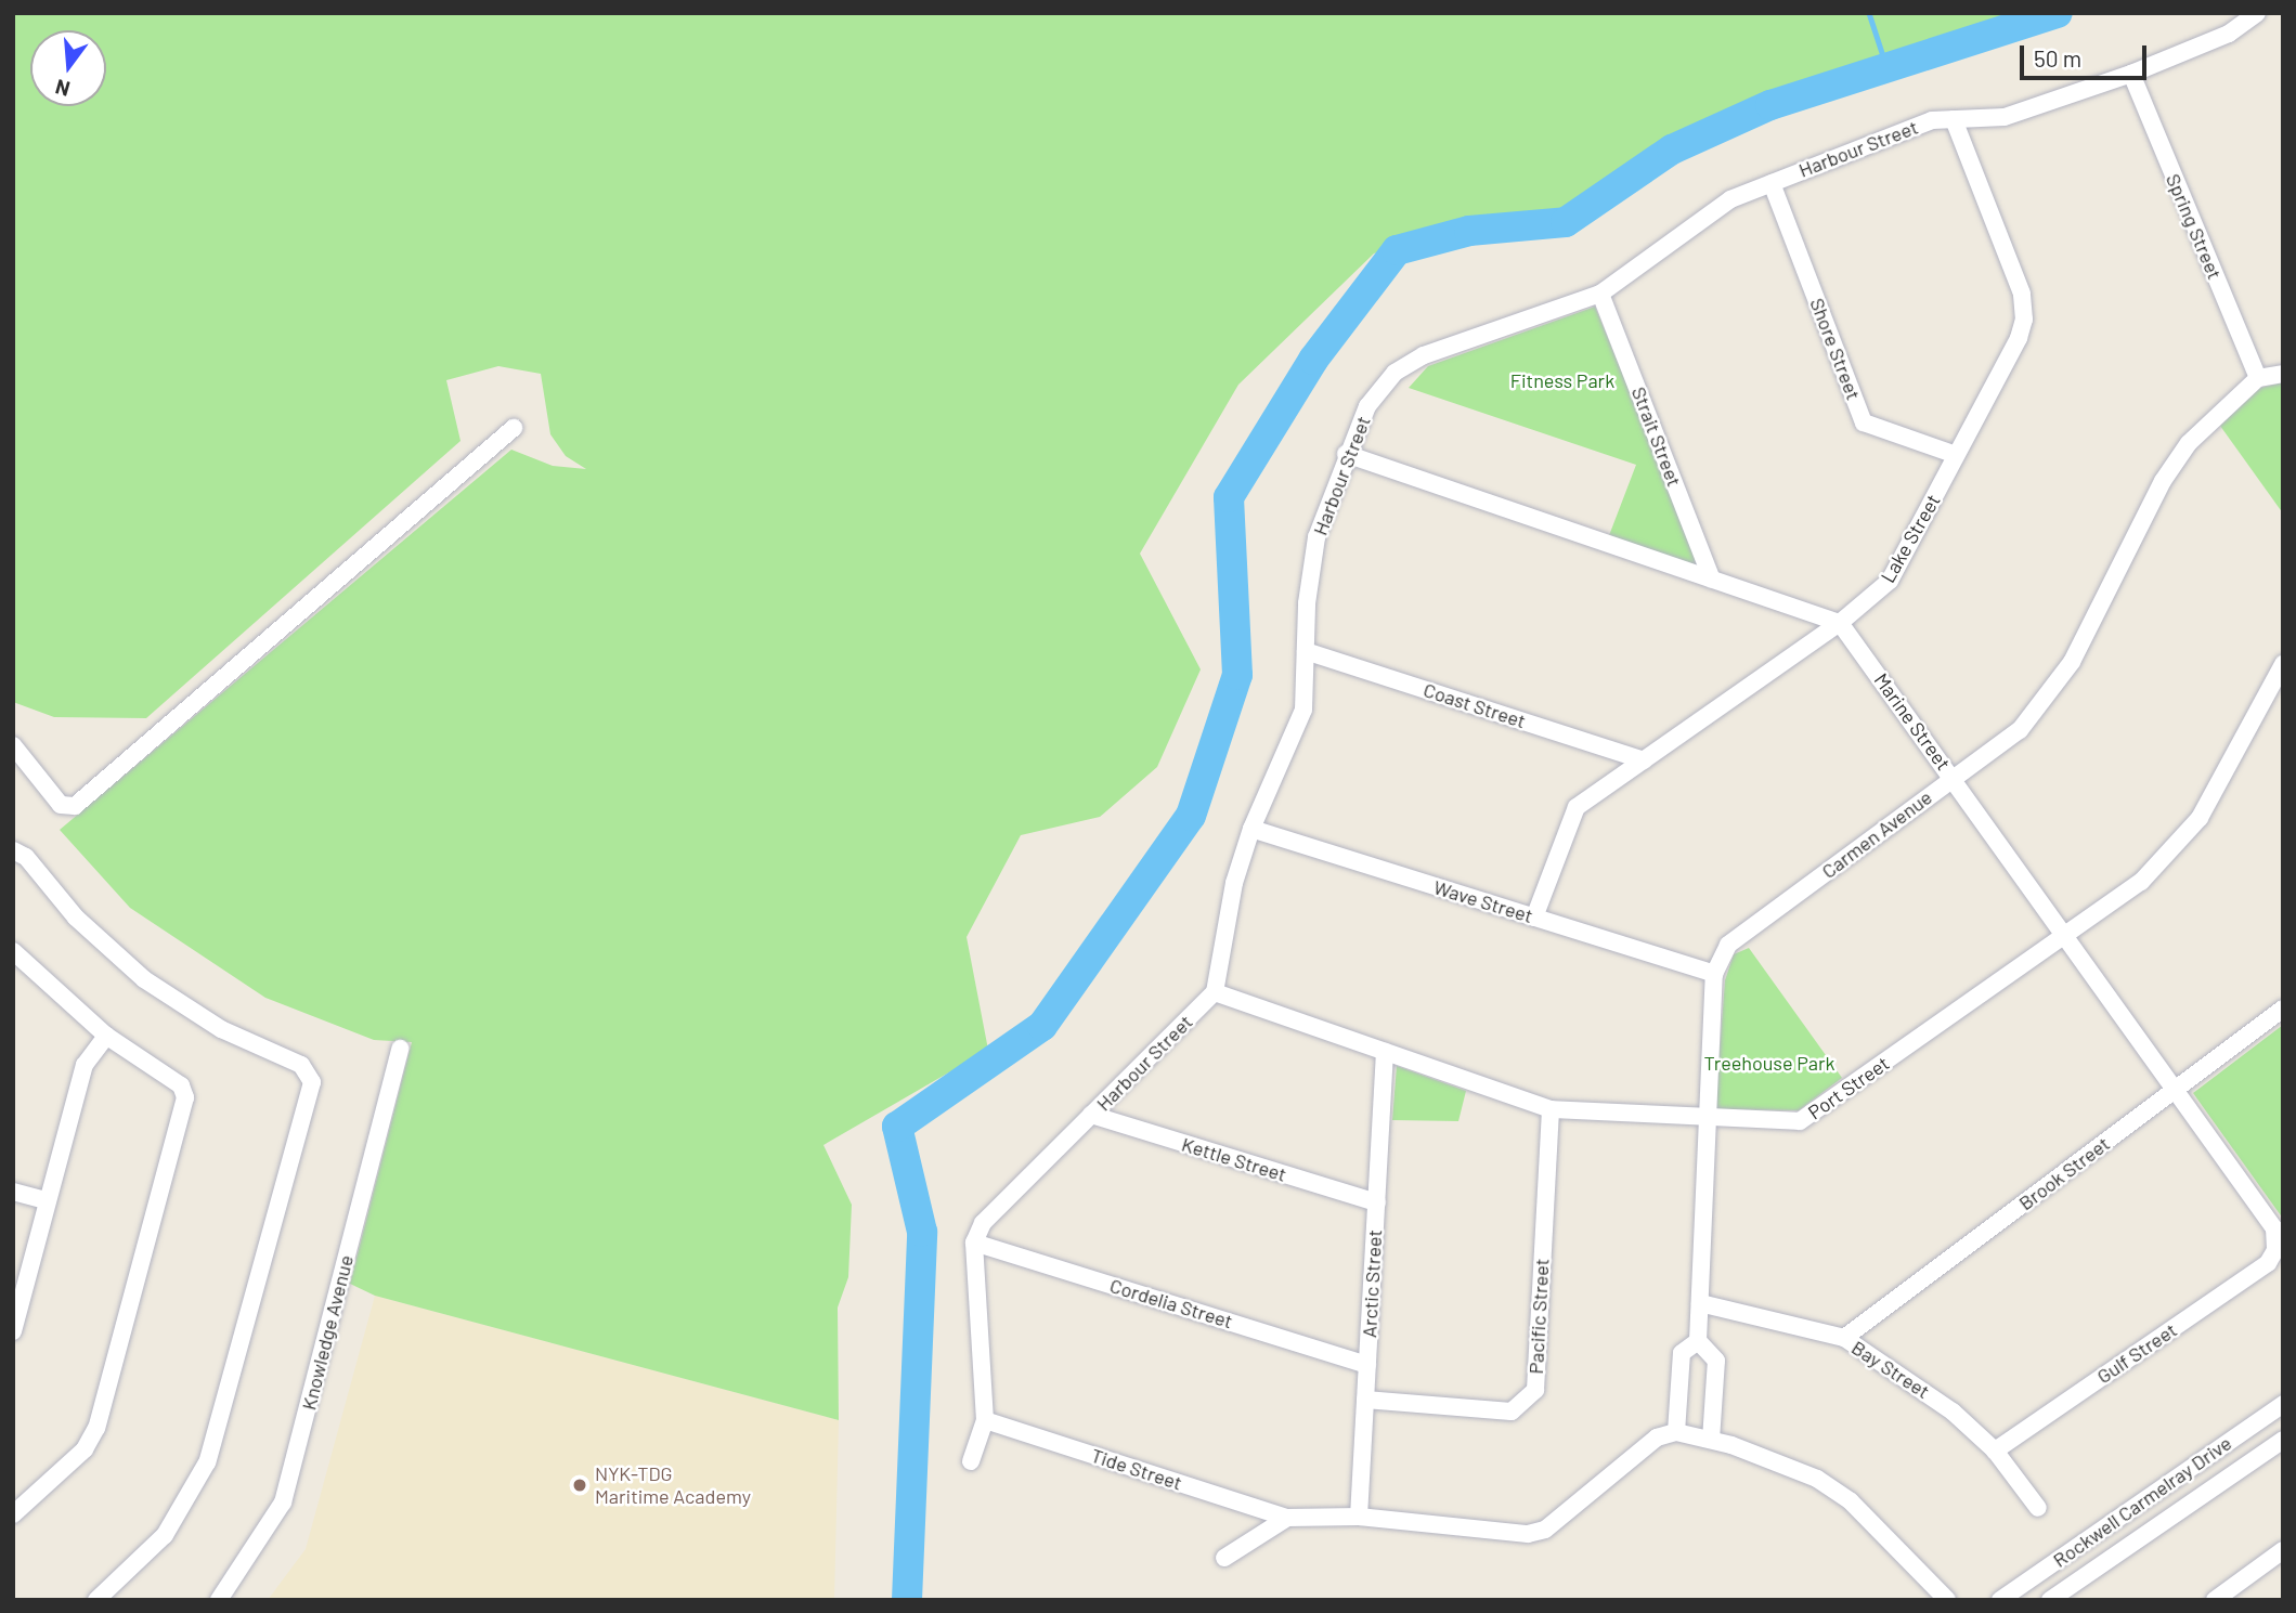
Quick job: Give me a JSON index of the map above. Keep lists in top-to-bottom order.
{
  "streets": {
    "street": [
      "Harbour Street",
      "Spring Street",
      "Shore Street",
      "Strait Street",
      "Lake Street",
      "Coast Street",
      "Marine Street",
      "Carmen Avenue",
      "Wave Street",
      "Port Street",
      "Kettle Street",
      "Brook Street",
      "Arctic Street",
      "Cordelia Street",
      "Pacific Street",
      "Knowledge Avenue",
      "Gulf Street",
      "Bay Street",
      "Tide Street",
      "Rockwell Carmelray Drive"
    ]
  },
  "crossings": [
    ["Harbour Street", "Spring Street"],
    ["Harbour Street", "Shore Street"],
    ["Harbour Street", "Strait Street"],
    ["Harbour Street", "Lake Street"],
    ["Harbour Street", "Coast Street"],
    ["Harbour Street", "Wave Street"],
    ["Harbour Street", "Port Street"],
    ["Harbour Street", "Kettle Street"],
    ["Harbour Street", "Cordelia Street"],
    ["Spring Street", "Carmen Avenue"],
    ["Shore Street", "Lake Street"],
    ["Lake Street", "Coast Street"],
    ["Lake Street", "Marine Street"],
    ["Lake Street", "Wave Street"],
    ["Marine Street", "Carmen Avenue"],
    ["Marine Street", "Port Street"],
    ["Marine Street", "Brook Street"],
    ["Marine Street", "Gulf Street"],
    ["Carmen Avenue", "Wave Street"],
    ["Carmen Avenue", "Port Street"],
    ["Carmen Avenue", "Bay Street"],
    ["Port Street", "Arctic Street"],
    ["Port Street", "Pacific Street"],
    ["Kettle Street", "Arctic Street"],
    ["Brook Street", "Bay Street"],
    ["Arctic Street", "Cordelia Street"],
    ["Arctic Street", "Pacific Street"],
    ["Gulf Street", "Bay Street"]
  ],
  "parks": ["Fitness Park", "Treehouse Park"],
  "places": ["NYK-TDG Maritime Academy"],
  "scale_bar": "50 m",
  "north": "bottom"
}
